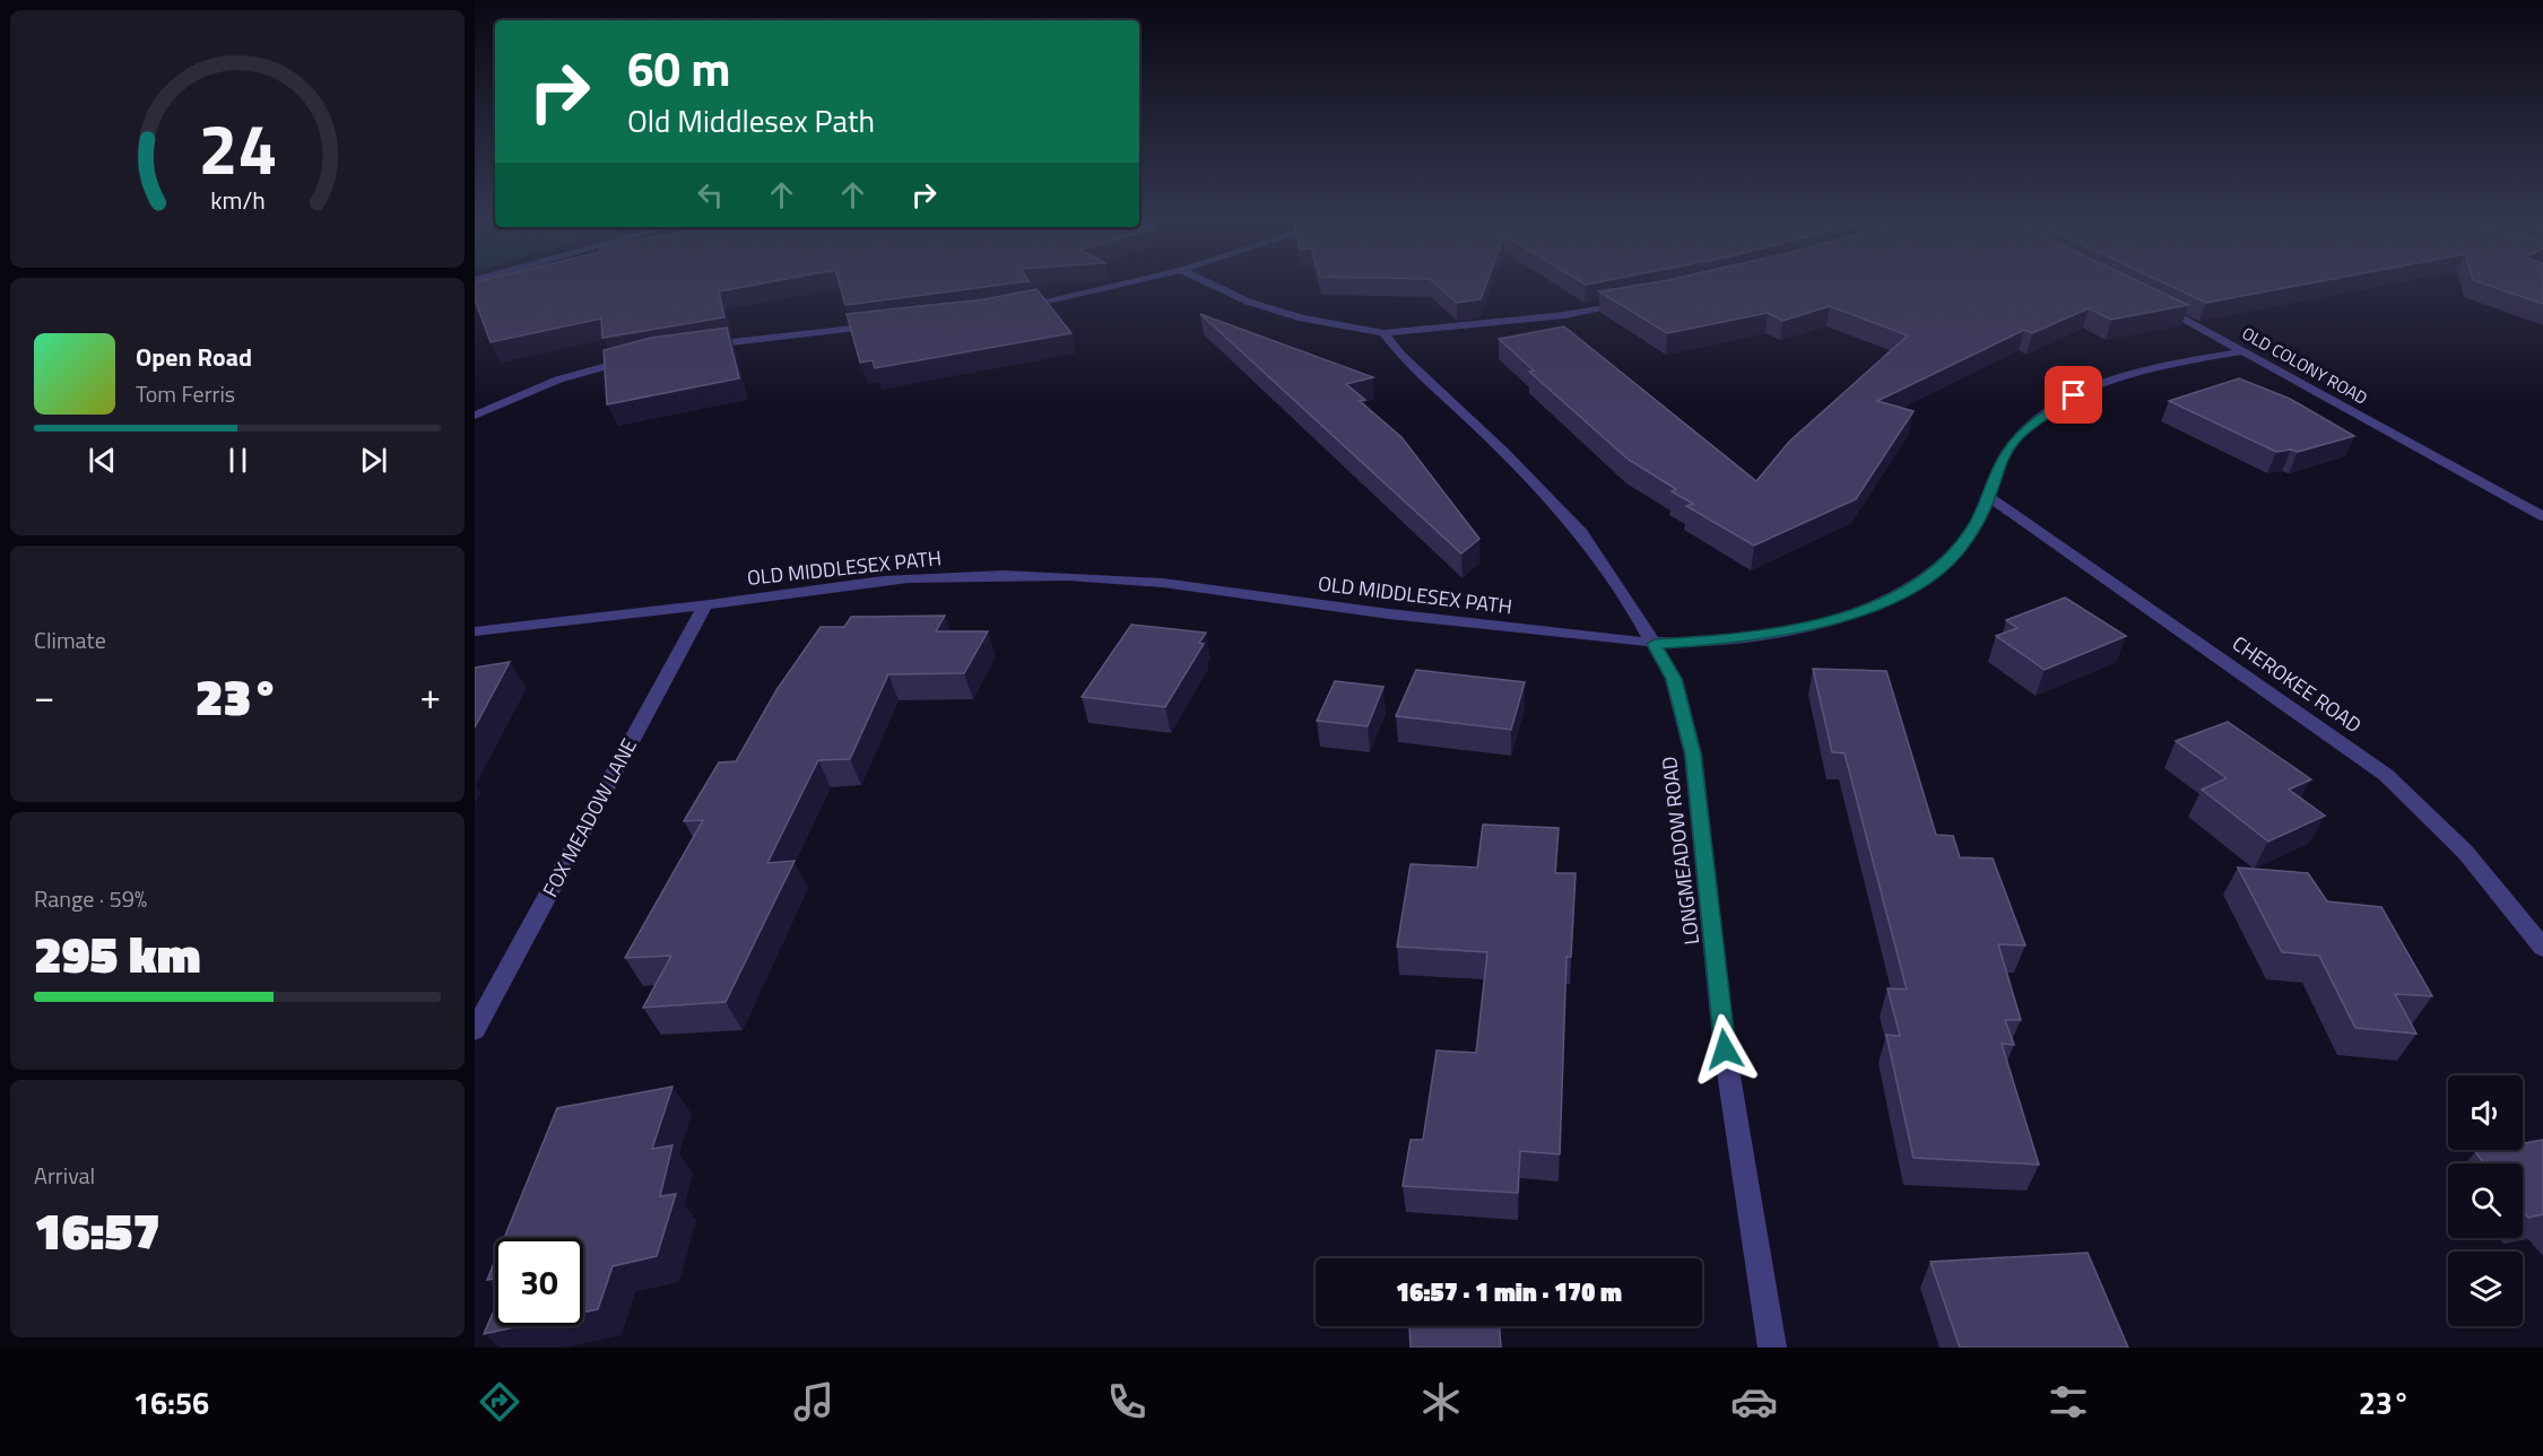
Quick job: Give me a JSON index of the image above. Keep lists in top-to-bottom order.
{
  "streets": {
    "street": [
      "OLD COLONY ROAD",
      "OLD MIDDLESEX PATH",
      "CHEROKEE ROAD",
      "FOX MEADOW LANE",
      "LONGMEADOW ROAD"
    ]
  },
  "crossings": [
    ["OLD COLONY ROAD", "OLD MIDDLESEX PATH"],
    ["OLD MIDDLESEX PATH", "CHEROKEE ROAD"],
    ["OLD MIDDLESEX PATH", "FOX MEADOW LANE"],
    ["OLD MIDDLESEX PATH", "LONGMEADOW ROAD"]
  ],
  "page": {
    "turn": ["60 m", "Old Middlesex Path"],
    "song": ["Open Road", "Tom Ferris"],
    "tile": [
      "Climate",
      ["Range · 59%", "295 km"],
      ["Arrival", "16:57"]
    ],
    "heat": ["−", "23°", "+"],
    "limit": "30",
    "trip": "16:57 · 1 min · 170 m",
    "tabs": ["16:56", "23°"],
    "gauge": ["24", "km/h"]
  }
}
